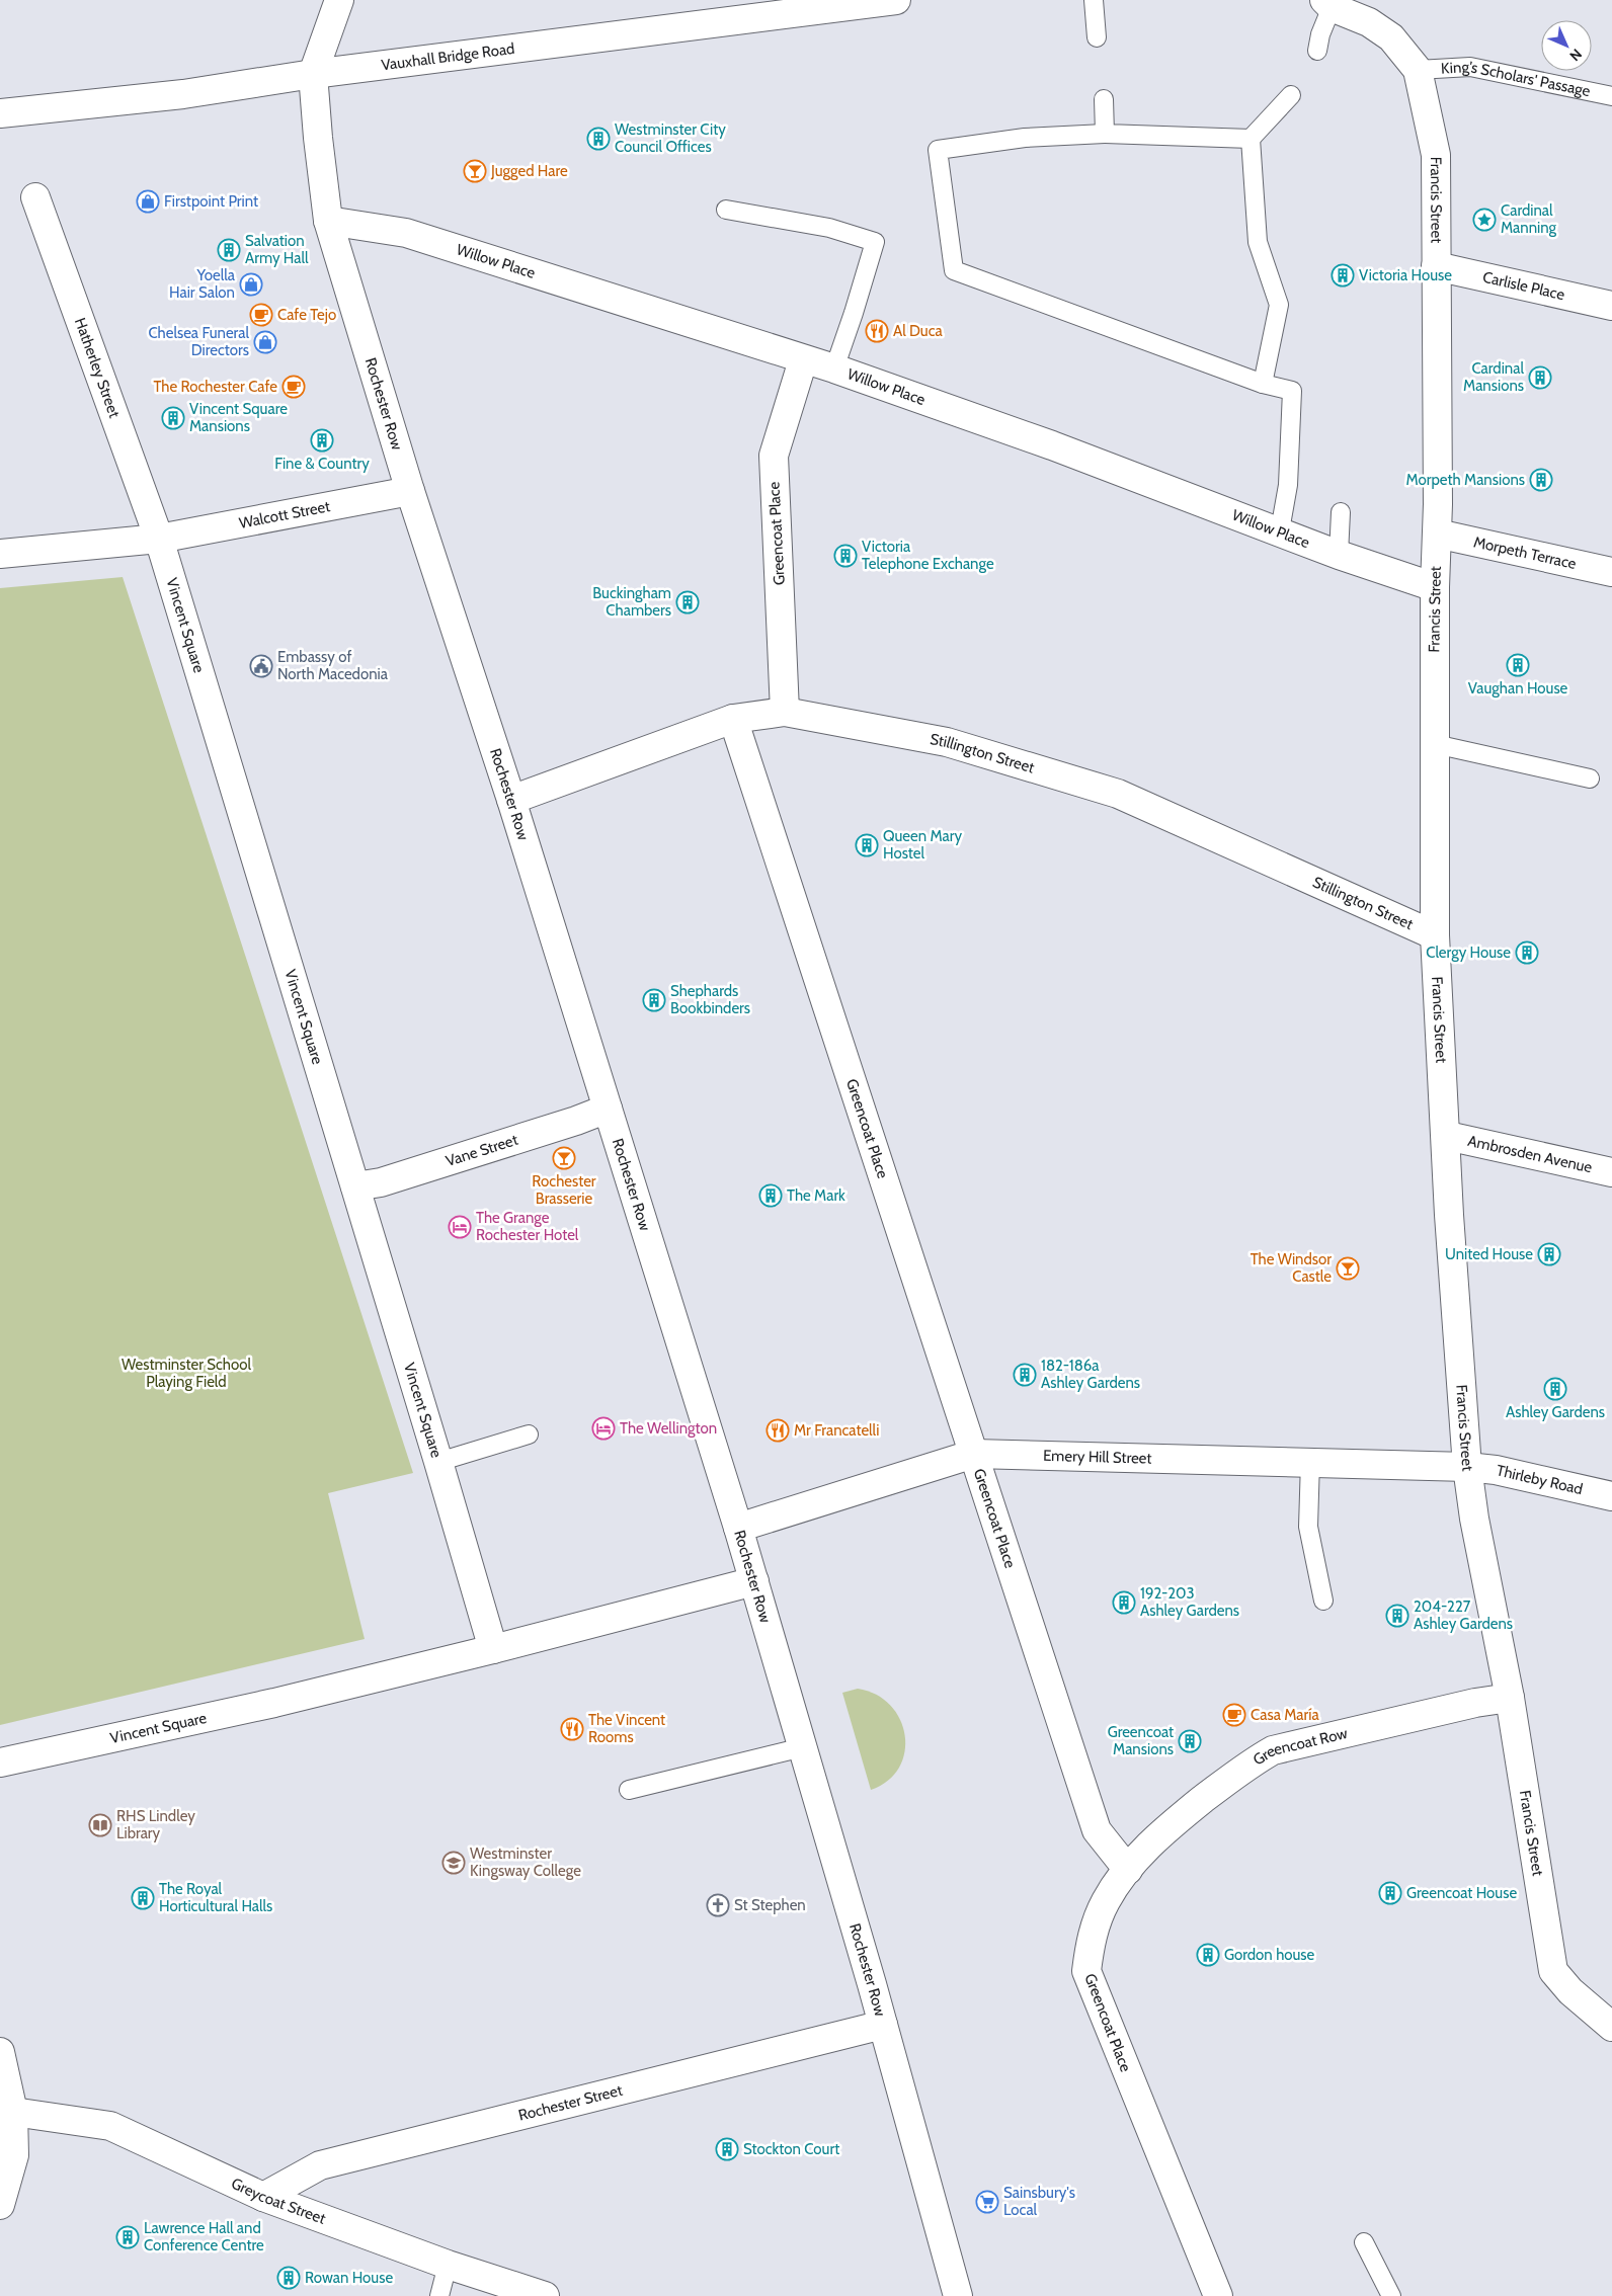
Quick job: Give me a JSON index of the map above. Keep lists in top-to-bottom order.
{
  "streets": {
    "main road": [
      "Vauxhall Bridge Road",
      "Francis Street",
      "Willow Place",
      "Carlisle Place",
      "Hatherley Street",
      "Rochester Row",
      "Walcott Street",
      "Greencoat Place",
      "Morpeth Terrace",
      "Vincent Square",
      "Stillington Street",
      "Vane Street",
      "Ambrosden Avenue",
      "Emery Hill Street",
      "Thirleby Road",
      "Greencoat Row",
      "Rochester Street",
      "Greycoat Street"
    ],
    "lane": ["King's Scholars' Passage"]
  },
  "crossings": [
    ["Vauxhall Bridge Road", "Rochester Row"],
    ["King's Scholars' Passage", "Francis Street"],
    ["Francis Street", "Willow Place"],
    ["Francis Street", "Carlisle Place"],
    ["Francis Street", "Morpeth Terrace"],
    ["Francis Street", "Stillington Street"],
    ["Francis Street", "Ambrosden Avenue"],
    ["Francis Street", "Emery Hill Street"],
    ["Francis Street", "Thirleby Road"],
    ["Francis Street", "Greencoat Row"],
    ["Willow Place", "Rochester Row"],
    ["Willow Place", "Greencoat Place"],
    ["Hatherley Street", "Walcott Street"],
    ["Hatherley Street", "Vincent Square"],
    ["Rochester Row", "Walcott Street"],
    ["Rochester Row", "Vincent Square"],
    ["Rochester Row", "Stillington Street"],
    ["Rochester Row", "Vane Street"],
    ["Rochester Row", "Emery Hill Street"],
    ["Rochester Row", "Rochester Street"],
    ["Walcott Street", "Vincent Square"],
    ["Greencoat Place", "Stillington Street"],
    ["Greencoat Place", "Emery Hill Street"],
    ["Greencoat Place", "Greencoat Row"],
    ["Vincent Square", "Vane Street"],
    ["Emery Hill Street", "Thirleby Road"],
    ["Rochester Street", "Greycoat Street"]
  ],
  "parks": ["Westminster School Playing Field"],
  "places": {
    "building": [
      "Westminster City Council Offices",
      "Salvation Army Hall",
      "Victoria House",
      "Cardinal Mansions",
      "Vincent Square Mansions",
      "Fine & Country",
      "Morpeth Mansions",
      "Victoria Telephone Exchange",
      "Buckingham Chambers",
      "Vaughan House",
      "Queen Mary Hostel",
      "Clergy House",
      "Shephards Bookbinders",
      "The Mark",
      "United House",
      "182-186a Ashley Gardens",
      "Ashley Gardens",
      "192-203 Ashley Gardens",
      "204-227 Ashley Gardens",
      "Greencoat Mansions",
      "Greencoat House",
      "The Royal Horticultural Halls",
      "Gordon house",
      "Stockton Court",
      "Lawrence Hall and Conference Centre",
      "Rowan House"
    ],
    "bar": ["Jugged Hare", "Rochester Brasserie", "The Windsor Castle"],
    "shop": ["Firstpoint Print", "Yoella Hair Salon", "Chelsea Funeral Directors"],
    "place": ["Cardinal Manning"],
    "cafe": ["Cafe Tejo", "The Rochester Cafe", "Casa María"],
    "restaurant": ["Al Duca", "Mr Francatelli", "The Vincent Rooms"],
    "public building": ["Embassy of North Macedonia"],
    "hotel": ["The Grange Rochester Hotel", "The Wellington"],
    "library": ["RHS Lindley Library"],
    "school or university": ["Westminster Kingsway College"],
    "church": ["St Stephen"],
    "supermarket": ["Sainsbury's Local"]
  },
  "north": "bottom right"
}
